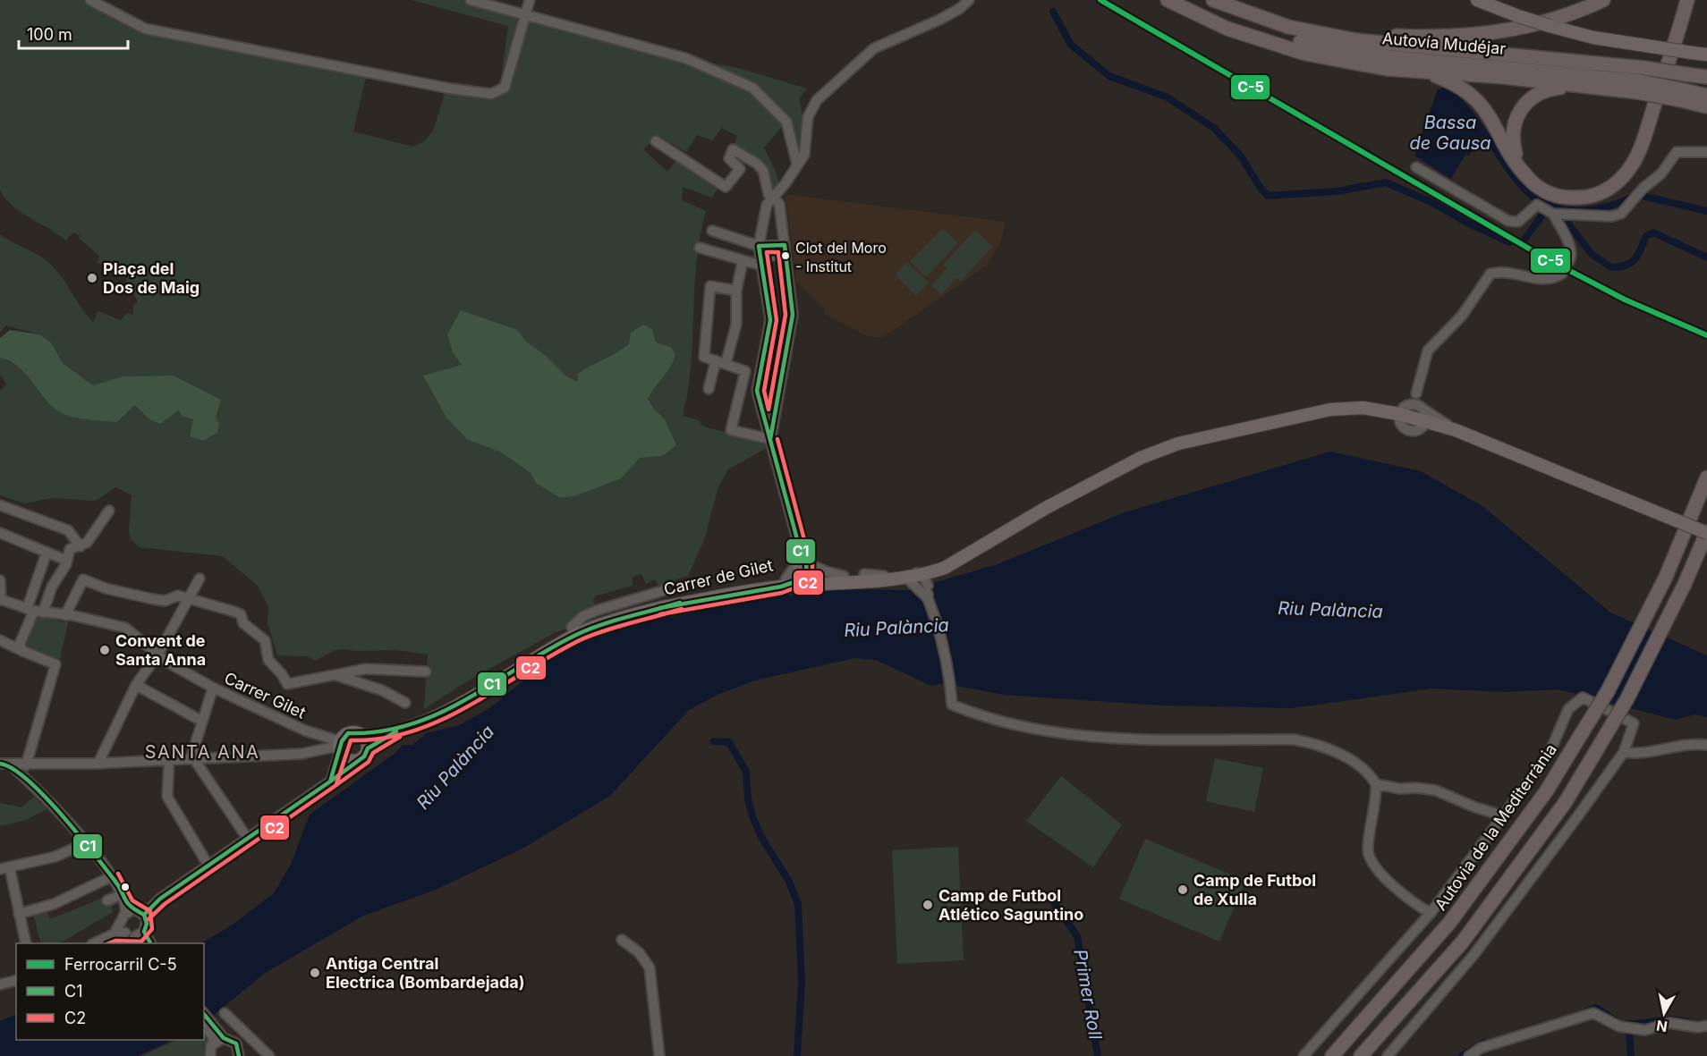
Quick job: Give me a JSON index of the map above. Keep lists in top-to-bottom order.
{
  "streets": {
    "highway": ["Autovía Mudéjar", "Autovia de la Mediterrània"],
    "main road": ["Carrer de Gilet"],
    "street": ["Carrer Gilet"]
  },
  "crossings": [
    ["Carrer de Gilet", "Carrer Gilet"]
  ],
  "districts": ["SANTA ANA"],
  "water": ["Bassa de Gausa", "Riu Palància", "Primer Roll"],
  "places": [
    "Clot del Moro - Institut",
    "Plaça del Dos de Maig",
    "Convent de Santa Anna",
    "Camp de Futbol de Xulla",
    "Camp de Futbol Atlético Saguntino",
    "Antiga Central Electrica (Bombardejada)"
  ],
  "lines": ["rail line C-5", "transit line C1", "transit line C2"],
  "legend": ["Ferrocarril C-5", "C1", "C2"],
  "scale_bar": "100 m",
  "north": "bottom"
}
